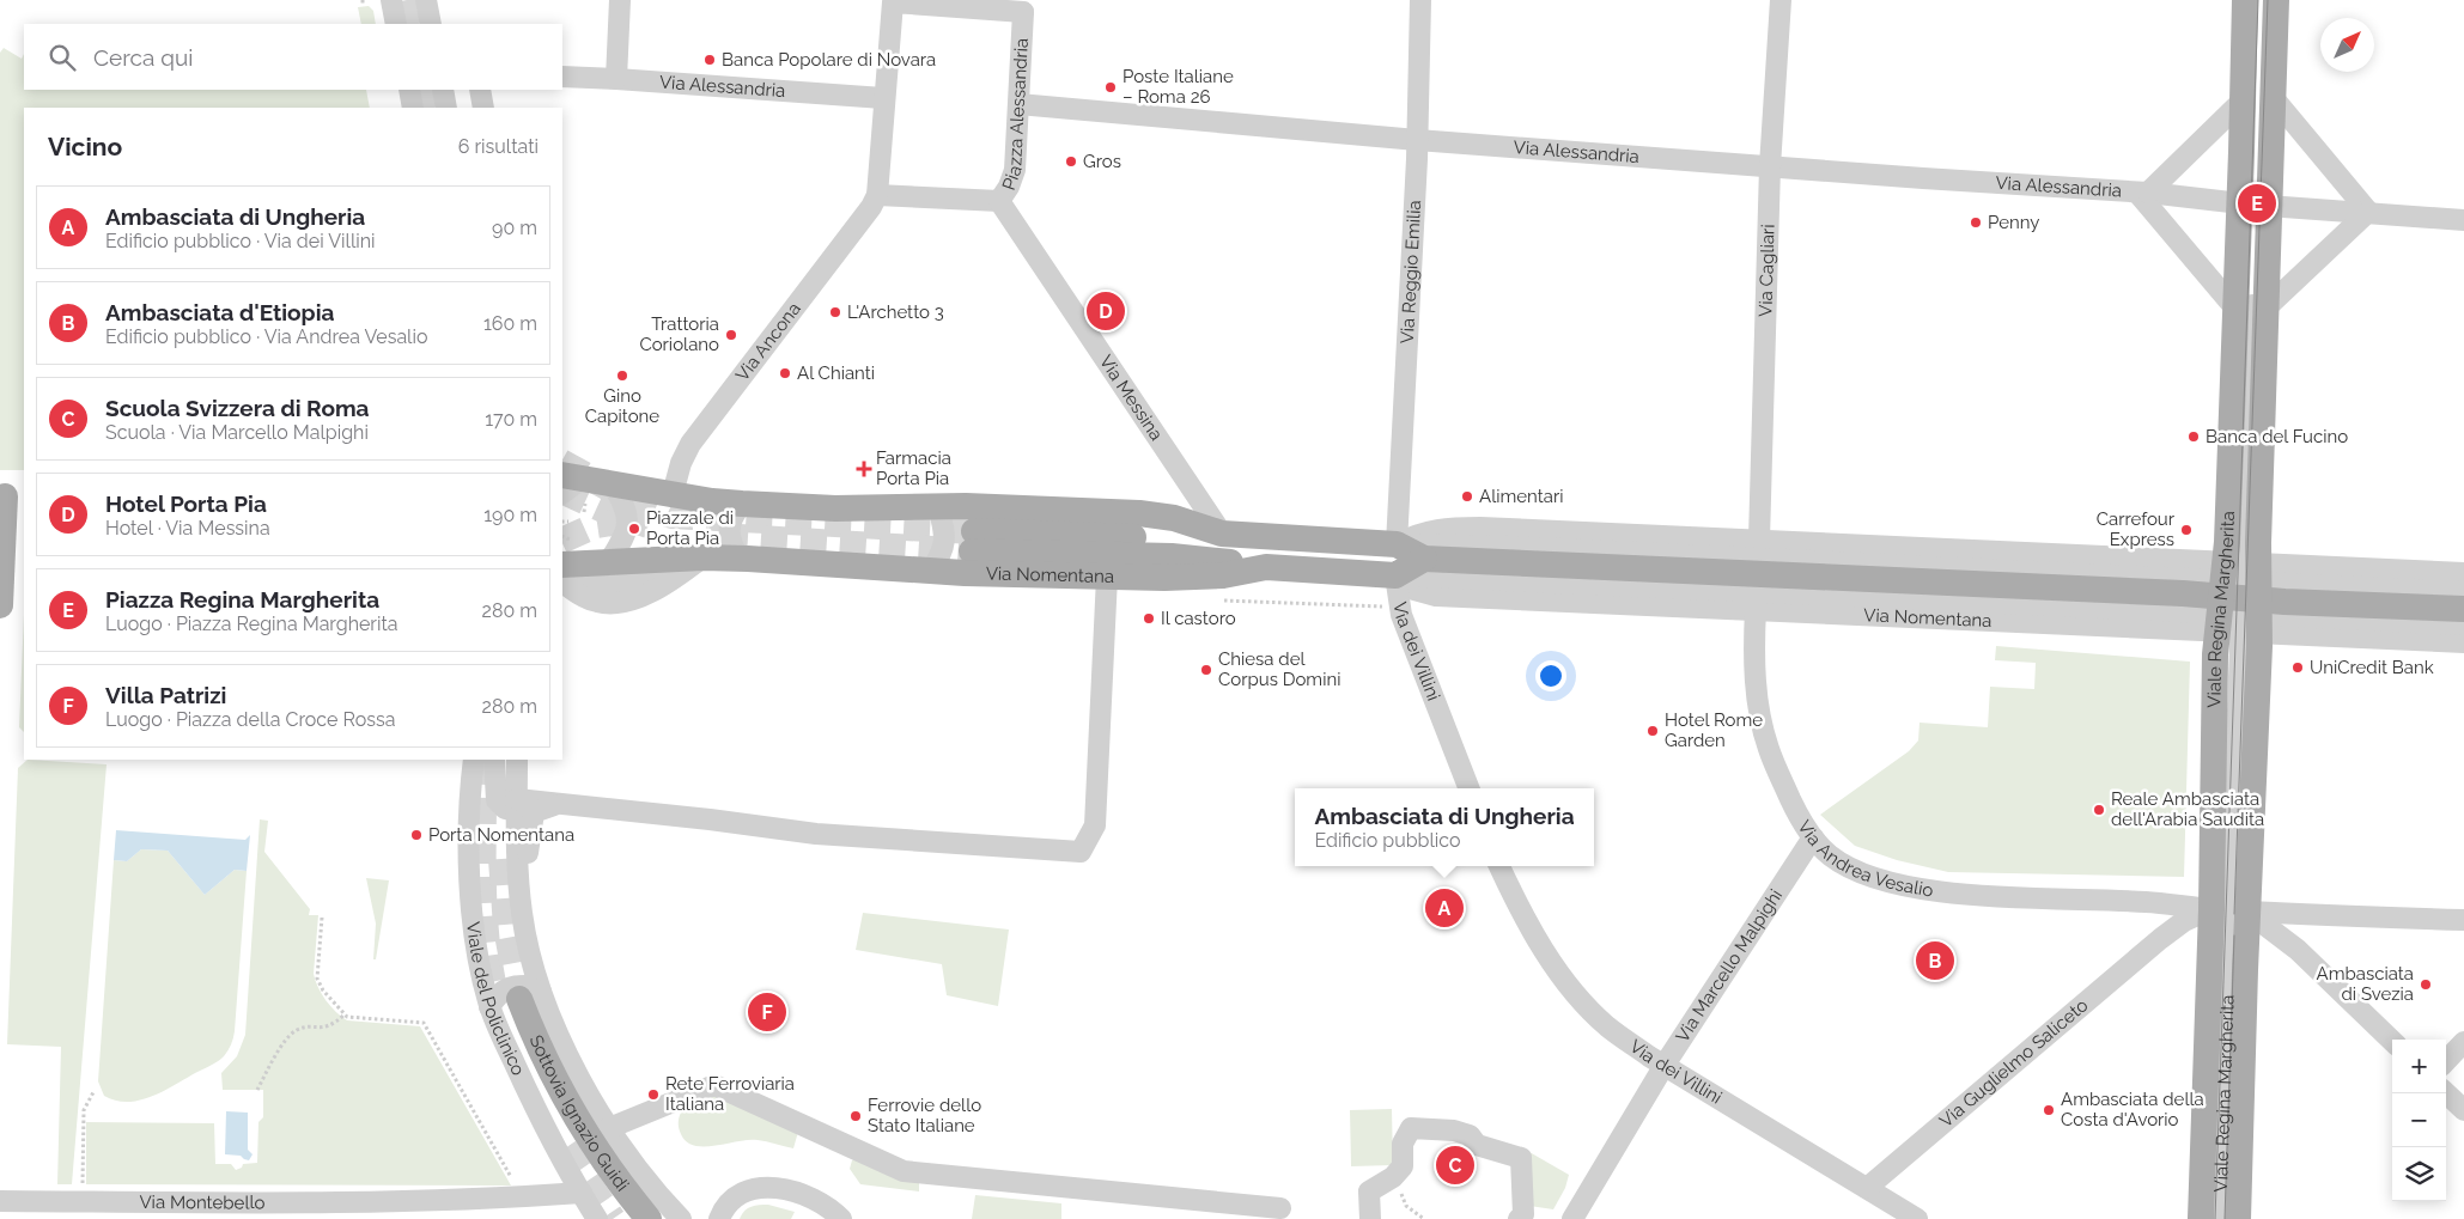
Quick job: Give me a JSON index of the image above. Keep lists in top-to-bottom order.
{
  "streets": {
    "main road": ["Via Nomentana", "Viale Regina Margherita", "Sottovia Ignazio Guidi"],
    "street": [
      "Via Alessandria",
      "Piazza Alessandria",
      "Via Cagliari",
      "Via Reggio Emilia",
      "Via Ancona",
      "Via Messina",
      "Via dei Villini",
      "Via Andrea Vesalio",
      "Via Marcello Malpighi",
      "Viale del Policlinico",
      "Via Guglielmo Saliceto",
      "Via Montebello"
    ]
  },
  "crossings": [
    ["Via Alessandria", "Piazza Alessandria"],
    ["Via Alessandria", "Via Cagliari"],
    ["Via Alessandria", "Via Reggio Emilia"],
    ["Via Alessandria", "Viale Regina Margherita"],
    ["Piazza Alessandria", "Via Ancona"],
    ["Piazza Alessandria", "Via Messina"],
    ["Via Cagliari", "Via Nomentana"],
    ["Via Reggio Emilia", "Via Nomentana"],
    ["Via Ancona", "Via Nomentana"],
    ["Via Messina", "Via Nomentana"],
    ["Via Nomentana", "Viale Regina Margherita"],
    ["Via Nomentana", "Via dei Villini"],
    ["Via Nomentana", "Via Andrea Vesalio"],
    ["Viale Regina Margherita", "Via Andrea Vesalio"],
    ["Viale Regina Margherita", "Via Guglielmo Saliceto"],
    ["Via dei Villini", "Via Marcello Malpighi"],
    ["Via dei Villini", "Via Guglielmo Saliceto"],
    ["Via Andrea Vesalio", "Via Marcello Malpighi"],
    ["Via Andrea Vesalio", "Via Guglielmo Saliceto"],
    ["Viale del Policlinico", "Via Montebello"]
  ],
  "places": {
    "other": [
      "Banca Popolare di Novara",
      "Poste Italiane – Roma 26",
      "Gros",
      "Penny",
      "L'Archetto 3",
      "Trattoria Coriolano",
      "Al Chianti",
      "Gino Capitone",
      "Banca del Fucino",
      "Alimentari",
      "Piazzale di Porta Pia",
      "Carrefour Express",
      "Il castoro",
      "UniCredit Bank",
      "Chiesa del Corpus Domini",
      "Hotel Rome Garden",
      "Reale Ambasciata dell'Arabia Saudita",
      "Porta Nomentana",
      "Ambasciata di Svezia",
      "Rete Ferroviaria Italiana",
      "Ambasciata della Costa d'Avorio",
      "Ferrovie dello Stato Italiane"
    ],
    "health": ["Farmacia Porta Pia"]
  },
  "north": "top right",
  "page": {
    "search": "Cerca qui",
    "heading": ["Vicino", "6 risultati"],
    "pins": [
      "E",
      "D",
      "A",
      "B",
      "F",
      "C"
    ],
    "list": [
      {
        "mark": "A",
        "name": "Ambasciata di Ungheria",
        "note": "Edificio pubblico · Via dei Villini",
        "value": "90 m"
      },
      {
        "mark": "B",
        "name": "Ambasciata d'Etiopia",
        "note": "Edificio pubblico · Via Andrea Vesalio",
        "value": "160 m"
      },
      {
        "mark": "C",
        "name": "Scuola Svizzera di Roma",
        "note": "Scuola · Via Marcello Malpighi",
        "value": "170 m"
      },
      {
        "mark": "D",
        "name": "Hotel Porta Pia",
        "note": "Hotel · Via Messina",
        "value": "190 m"
      },
      {
        "mark": "E",
        "name": "Piazza Regina Margherita",
        "note": "Luogo · Piazza Regina Margherita",
        "value": "280 m"
      },
      {
        "mark": "F",
        "name": "Villa Patrizi",
        "note": "Luogo · Piazza della Croce Rossa",
        "value": "280 m"
      }
    ],
    "popup": ["Ambasciata di Ungheria", "Edificio pubblico"],
    "map_buttons": ["+", "−"]
  }
}
